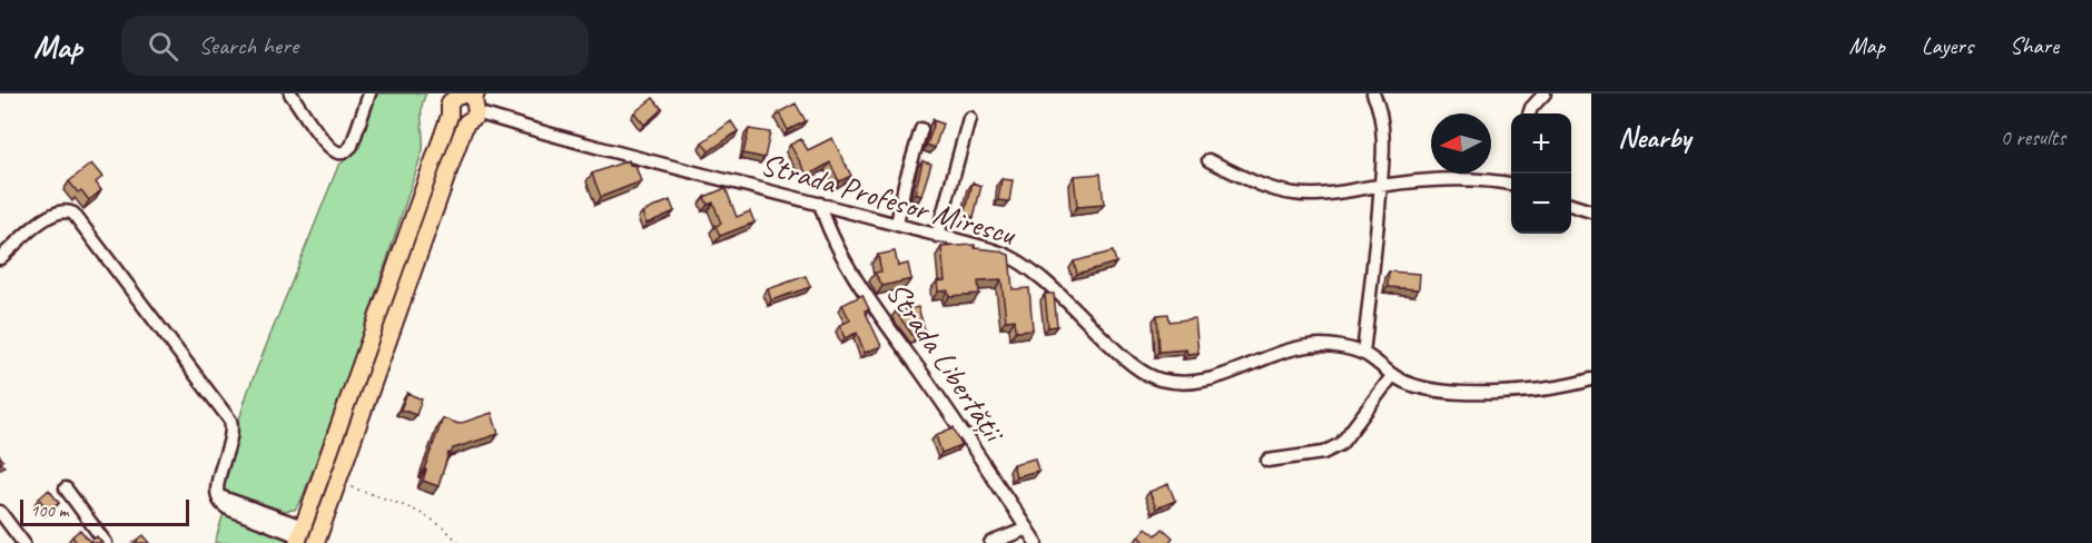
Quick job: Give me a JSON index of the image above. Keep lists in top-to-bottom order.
{
  "streets": {
    "street": ["Strada Profesor Mirescu", "Strada Libertății"]
  },
  "crossings": [
    ["Strada Profesor Mirescu", "Strada Libertății"]
  ],
  "scale_bar": "100 m",
  "north": "left",
  "page": {
    "header": "Map",
    "search": "Search here",
    "nav": ["Map", "Layers", "Share"],
    "heading": ["Nearby", "0 results"],
    "map_buttons": ["+", "−"],
    "scale": "100 m"
  }
}
